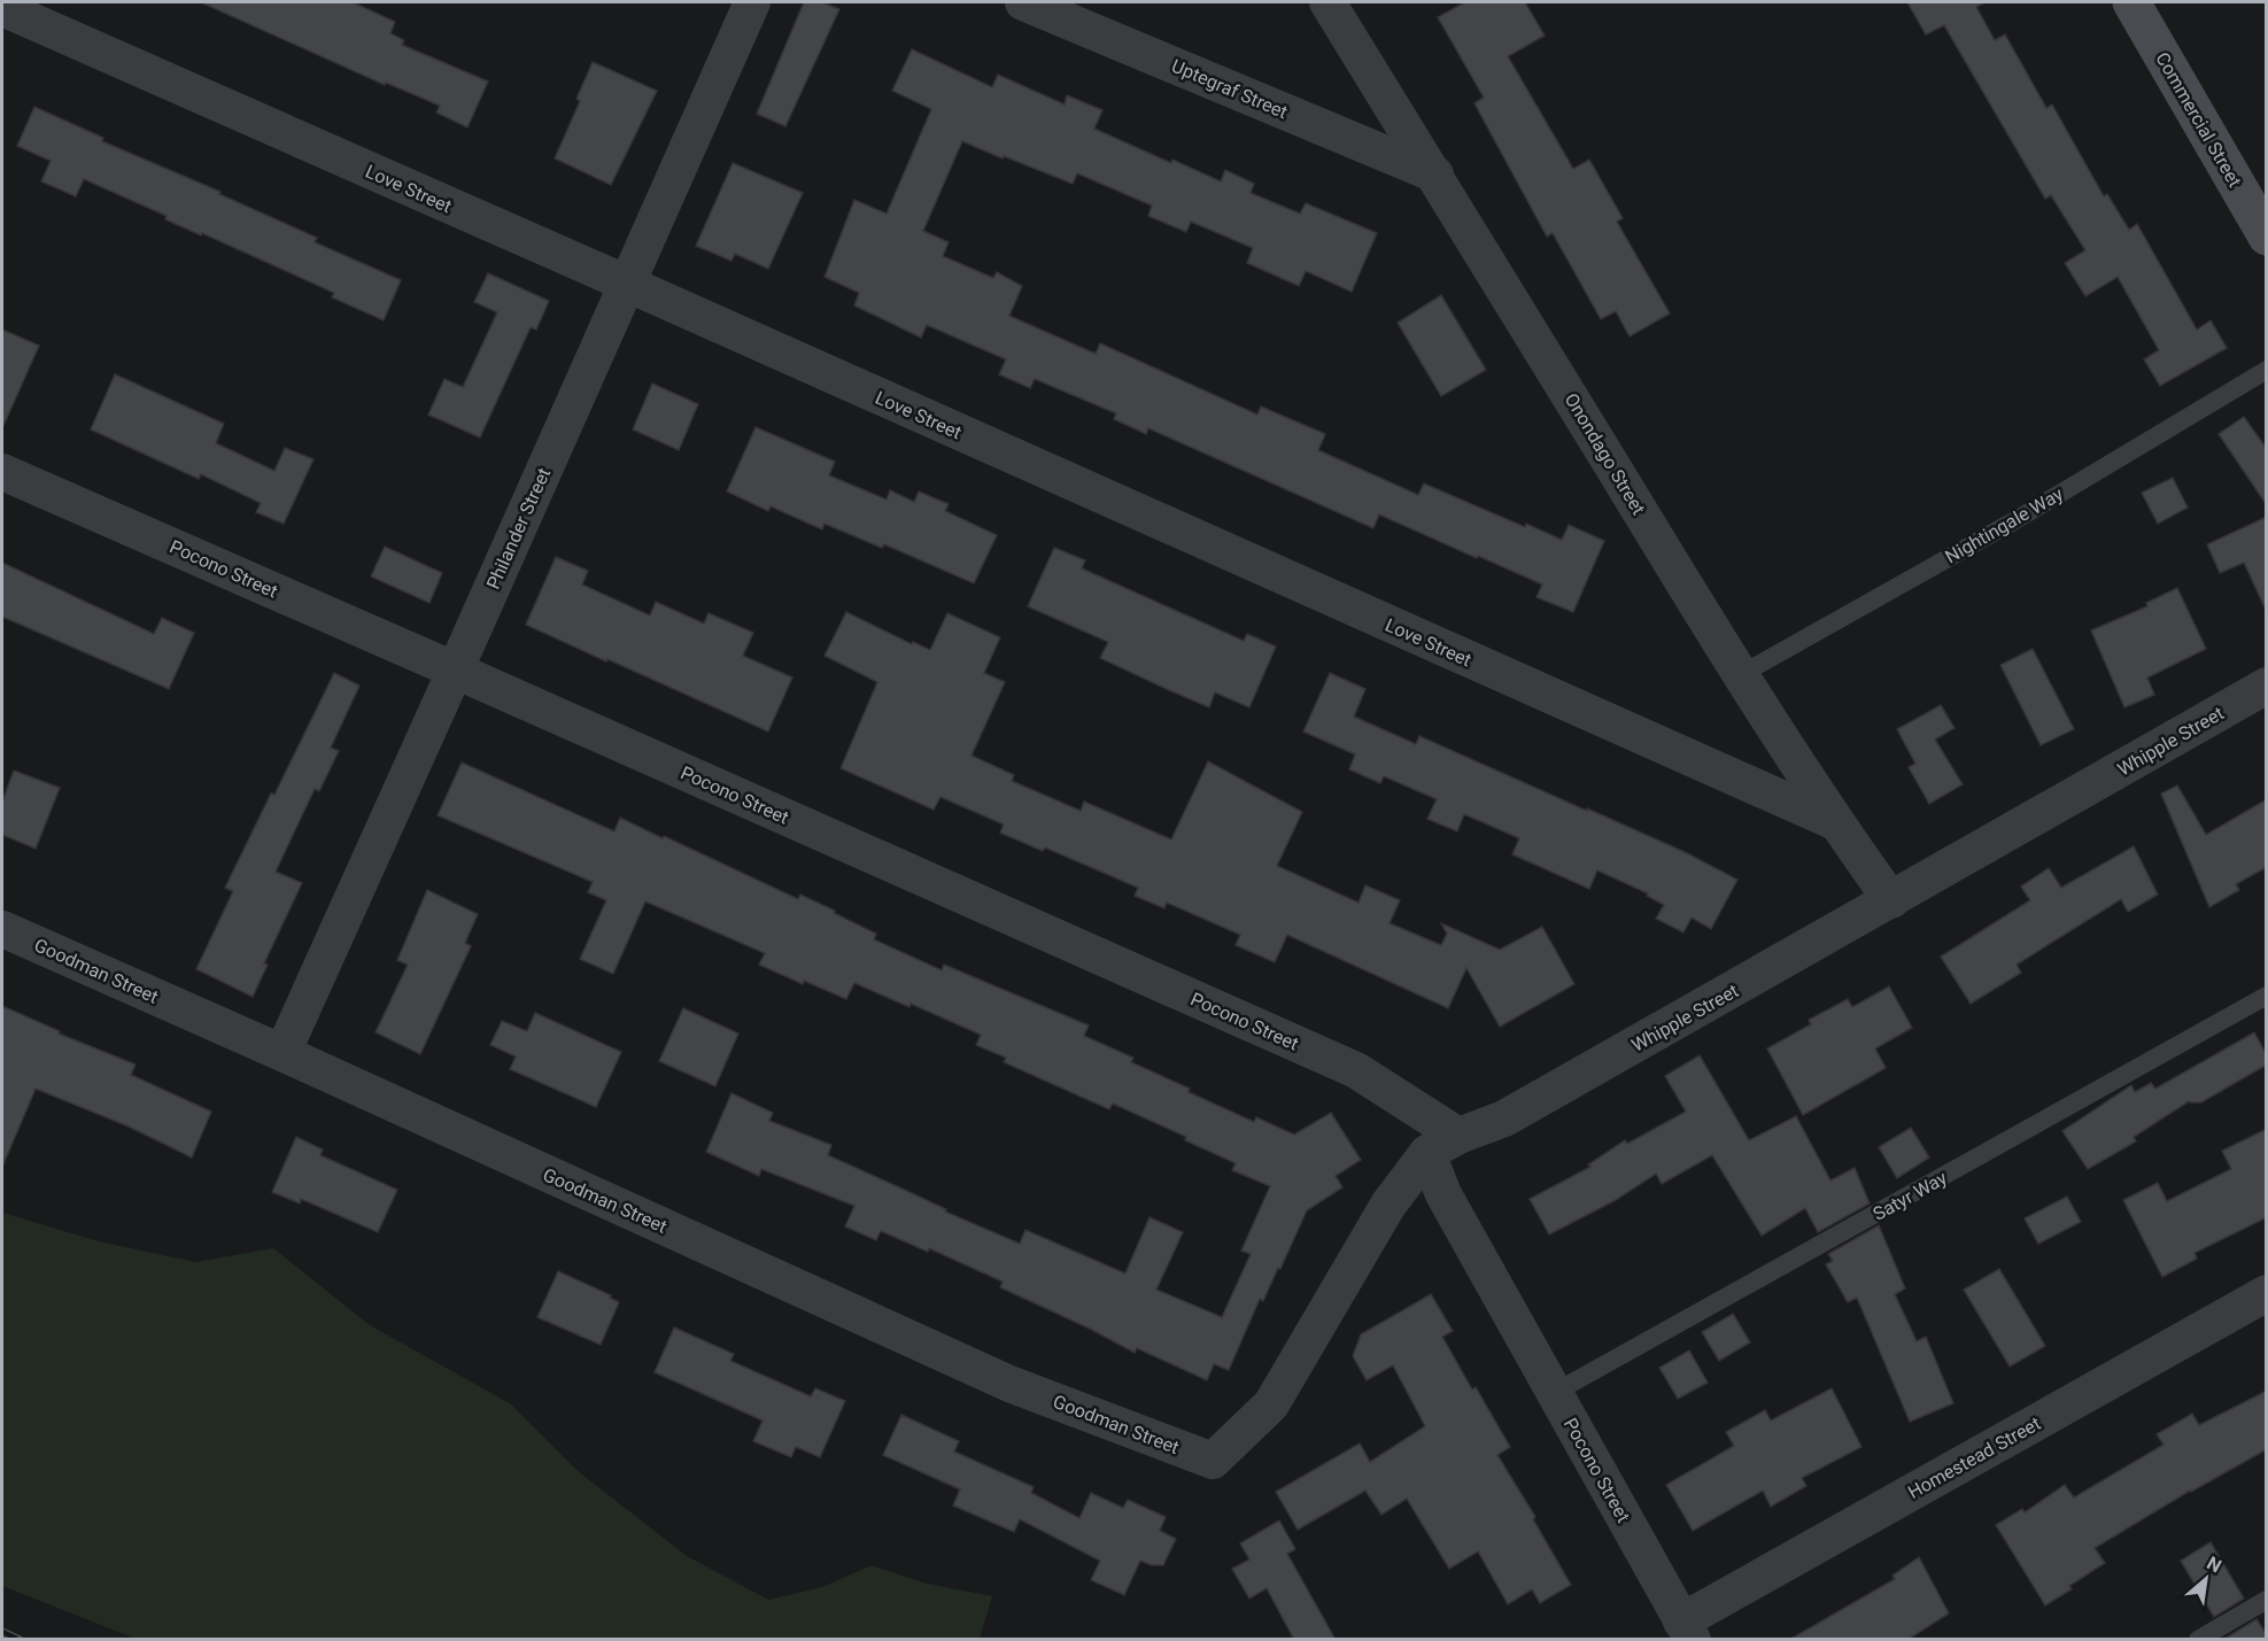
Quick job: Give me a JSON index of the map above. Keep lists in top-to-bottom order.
{
  "streets": {
    "main road": ["Commercial Street"],
    "street": [
      "Uptegraf Street",
      "Love Street",
      "Onondago Street",
      "Philander Street",
      "Pocono Street",
      "Whipple Street",
      "Goodman Street",
      "Homestead Street"
    ],
    "lane": ["Nightingale Way", "Satyr Way"]
  },
  "crossings": [
    ["Uptegraf Street", "Onondago Street"],
    ["Love Street", "Onondago Street"],
    ["Love Street", "Philander Street"],
    ["Onondago Street", "Nightingale Way"],
    ["Onondago Street", "Whipple Street"],
    ["Philander Street", "Pocono Street"],
    ["Philander Street", "Goodman Street"],
    ["Pocono Street", "Whipple Street"],
    ["Pocono Street", "Satyr Way"],
    ["Pocono Street", "Homestead Street"],
    ["Whipple Street", "Goodman Street"]
  ],
  "north": "top right"
}
